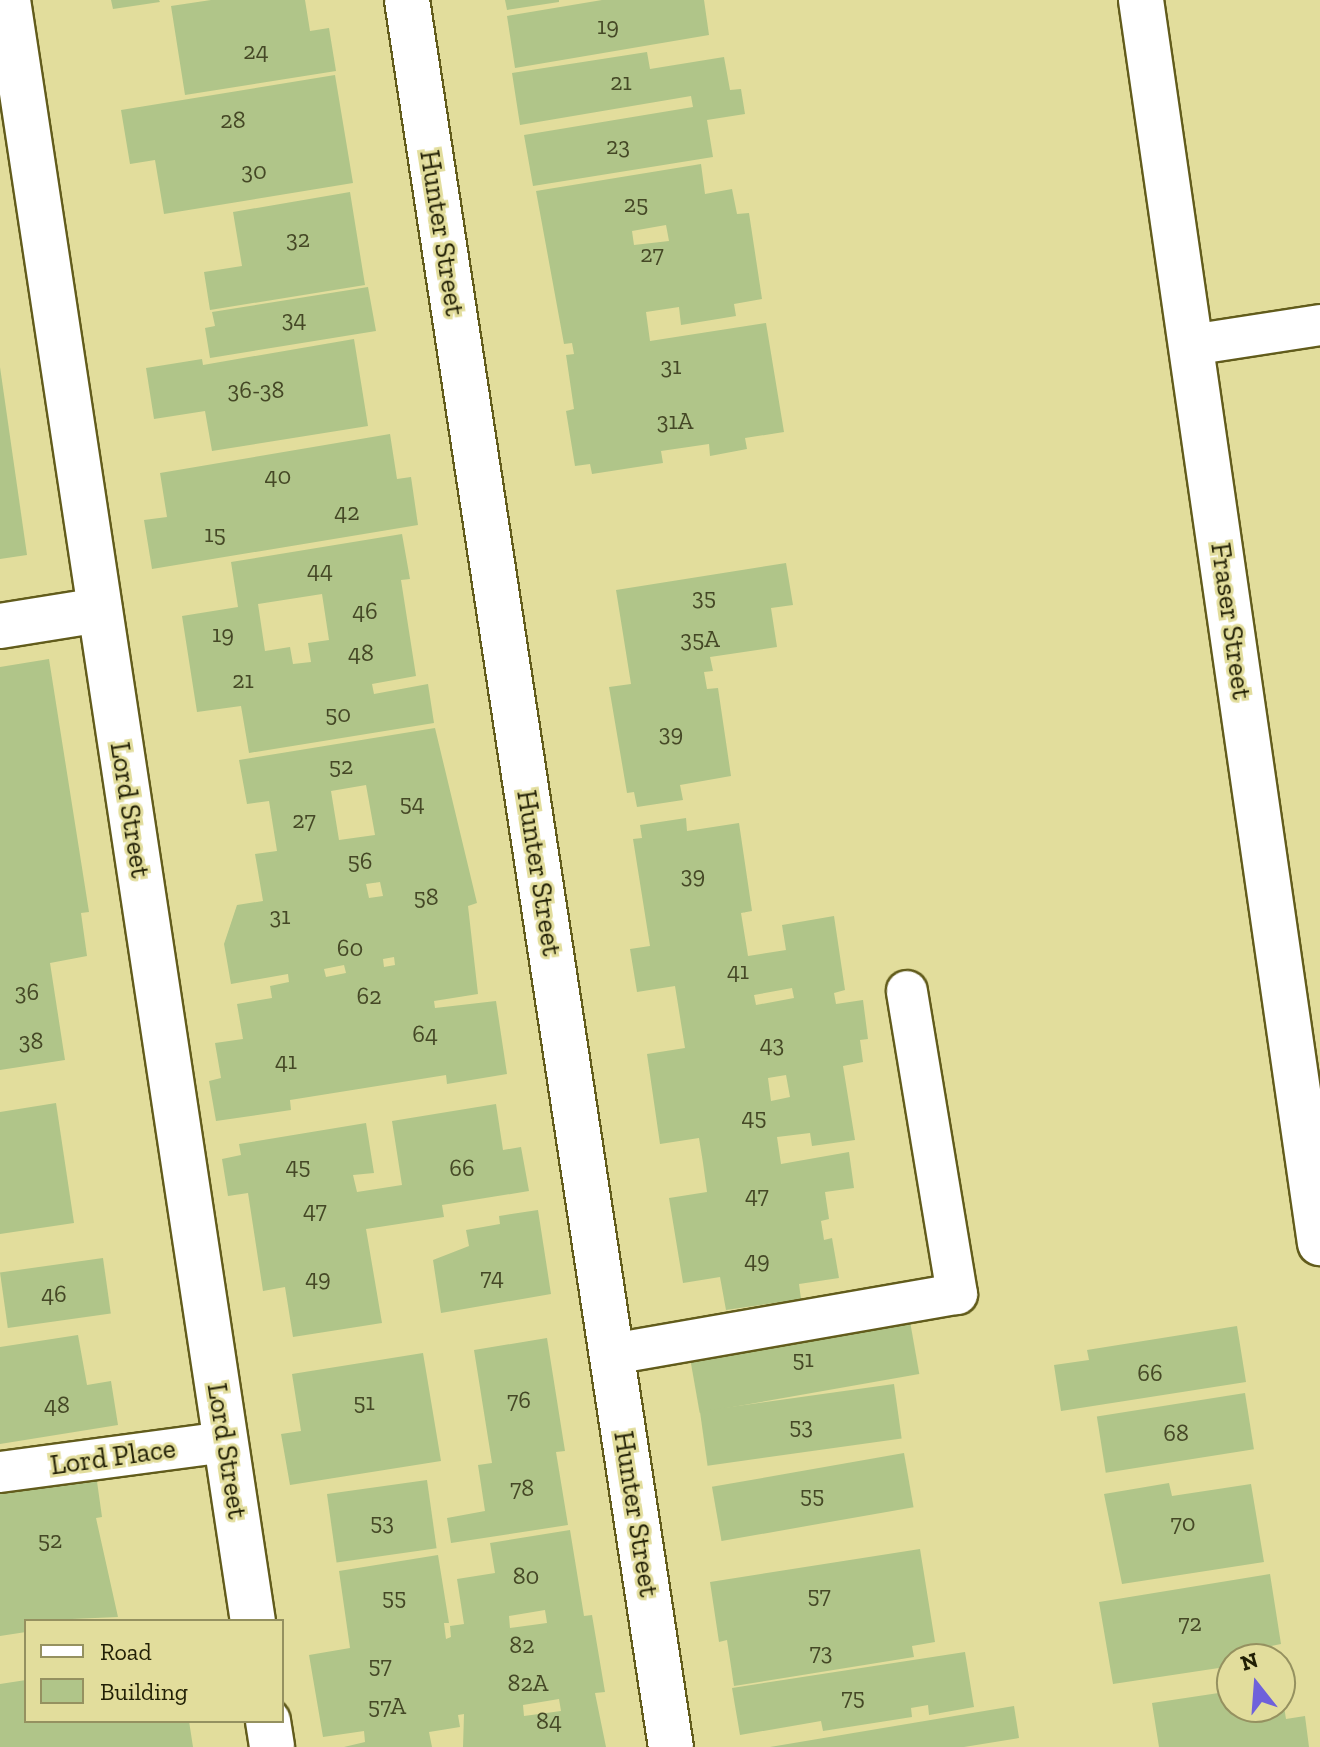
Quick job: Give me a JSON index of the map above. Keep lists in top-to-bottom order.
{
  "streets": {
    "street": ["Hunter Street", "Fraser Street", "Lord Street"],
    "lane": ["Lord Place"]
  },
  "crossings": [
    ["Lord Street", "Lord Place"]
  ],
  "house_numbers": [
    "19",
    "24",
    "21",
    "28",
    "23",
    "30",
    "25",
    "32",
    "27",
    "34",
    "31",
    "36-38",
    "31A",
    "40",
    "42",
    "15",
    "44",
    "35",
    "46",
    "19",
    "35A",
    "48",
    "21",
    "50",
    "39",
    "52",
    "54",
    "27",
    "56",
    "39",
    "58",
    "31",
    "60",
    "41",
    "36",
    "62",
    "64",
    "38",
    "43",
    "41",
    "45",
    "45",
    "66",
    "47",
    "47",
    "49",
    "74",
    "49",
    "46",
    "51",
    "66",
    "76",
    "51",
    "48",
    "53",
    "68",
    "78",
    "55",
    "53",
    "70",
    "52",
    "80",
    "57",
    "55",
    "72",
    "82",
    "73",
    "57",
    "82A",
    "75",
    "57A",
    "84"
  ],
  "legend": ["Road", "Building"],
  "north": "top"
}
